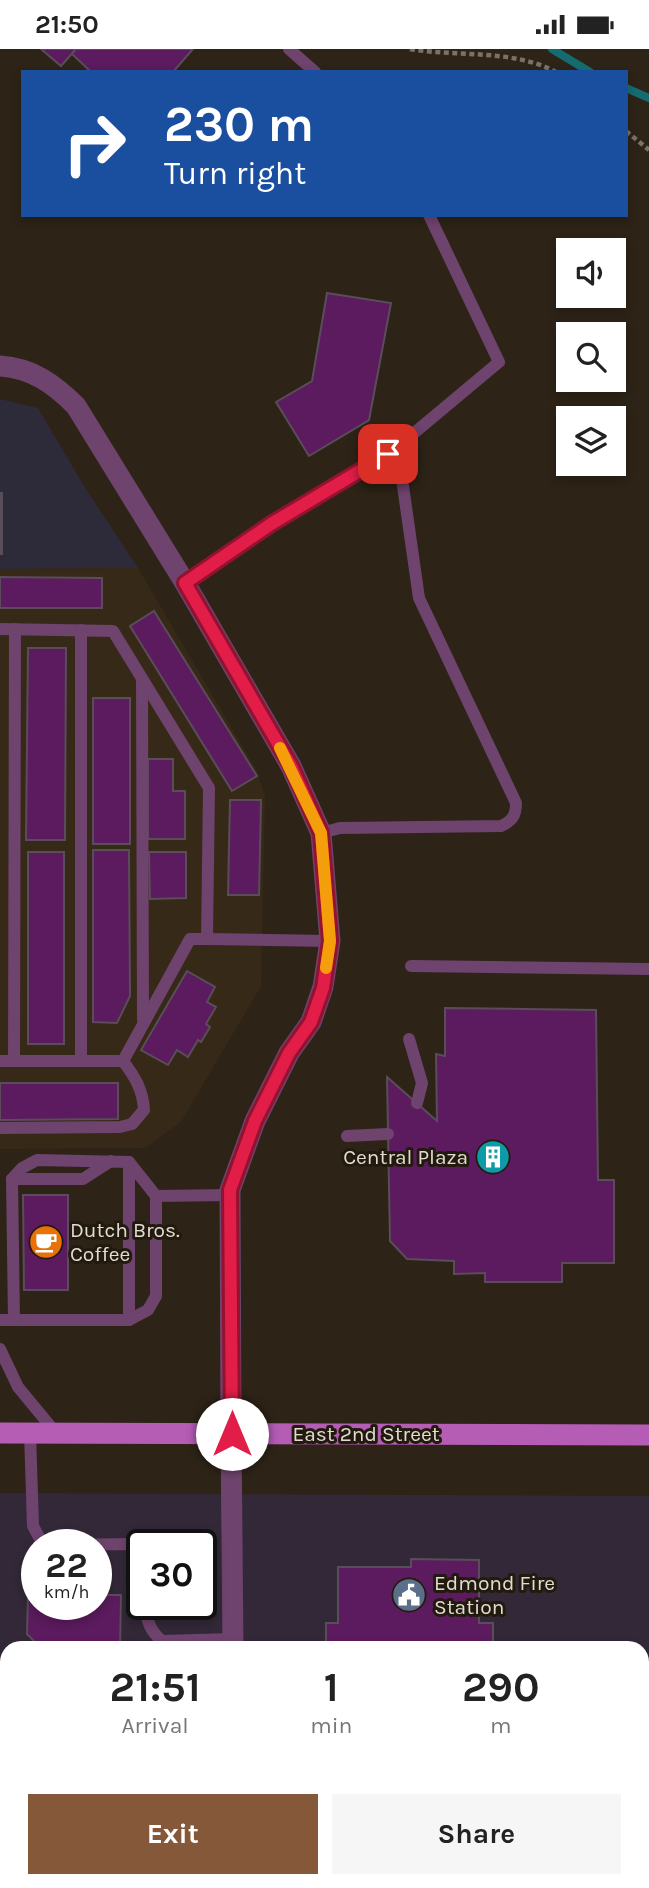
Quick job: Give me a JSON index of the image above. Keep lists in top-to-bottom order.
{
  "streets": {
    "main road": ["East 2nd Street"]
  },
  "places": {
    "building": ["Central Plaza"],
    "cafe": ["Dutch Bros. Coffee"],
    "public building": ["Edmond Fire Station"]
  },
  "page": {
    "status": "21:50",
    "turn": ["230 m", "Turn right"],
    "speed": "22 km/h",
    "limit": "30",
    "eta": [
      "21:51",
      "Arrival",
      "1",
      "min",
      "290",
      "m"
    ],
    "buttons": ["Exit", "Share"]
  }
}
